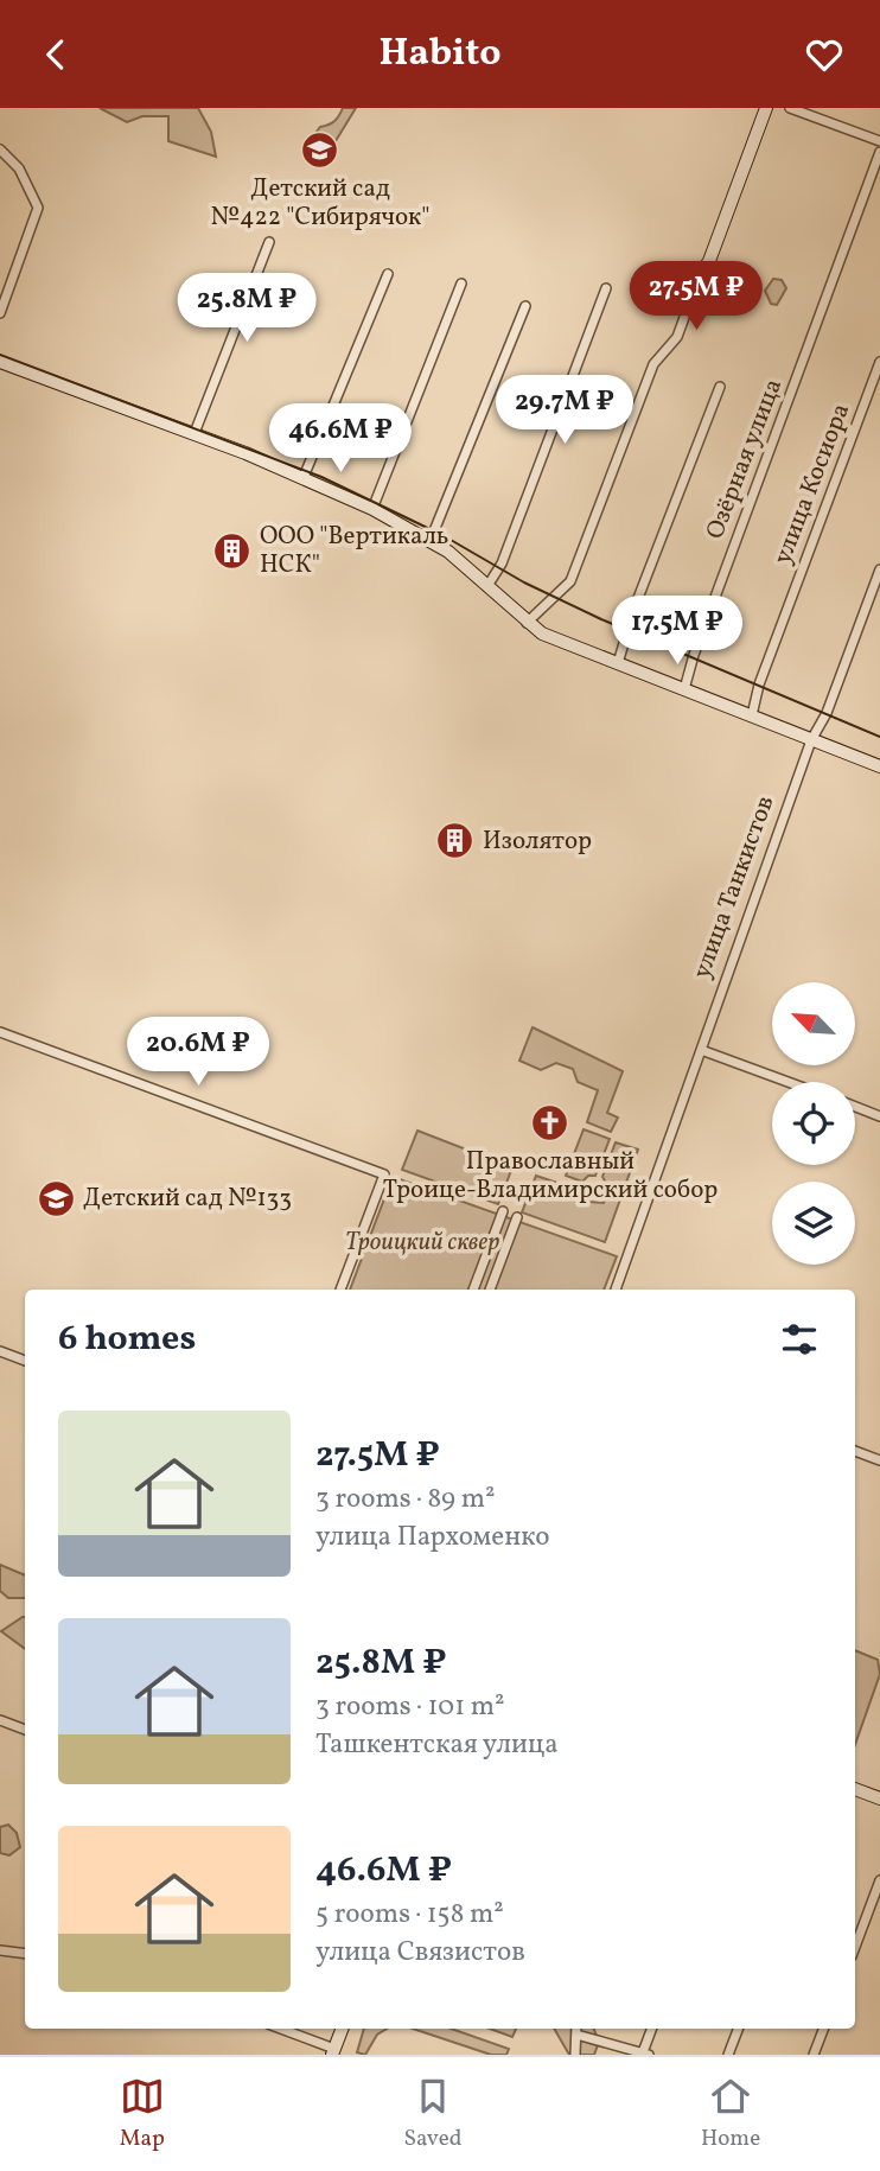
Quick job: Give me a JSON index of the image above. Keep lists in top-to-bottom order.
{
  "streets": {
    "street": ["Озёрная улица", "улица Косиора", "улица Танкистов"]
  },
  "parks": ["Троицкий сквер"],
  "places": {
    "school or university": ["Детский сад №422 \"Сибирячок\"", "Детский сад №133"],
    "building": ["ООО \"Вертикаль НСК\"", "Изолятор"],
    "church": ["Православный Троице-Владимирский собор"]
  },
  "north": "top left",
  "page": {
    "header": "Habito",
    "price": [
      "27.5M ₽",
      "25.8M ₽",
      "29.7M ₽",
      "46.6M ₽",
      "17.5M ₽",
      "20.6M ₽"
    ],
    "heading": "6 homes",
    "list": [
      {
        "name": "27.5M ₽",
        "note": "3 rooms · 89 m² · улица Пархоменко"
      },
      {
        "name": "25.8M ₽",
        "note": "3 rooms · 101 m² · Ташкентская улица"
      },
      {
        "name": "46.6M ₽",
        "note": "5 rooms · 158 m² · улица Связистов"
      }
    ],
    "tabs": ["Map", "Saved", "Home"]
  }
}
